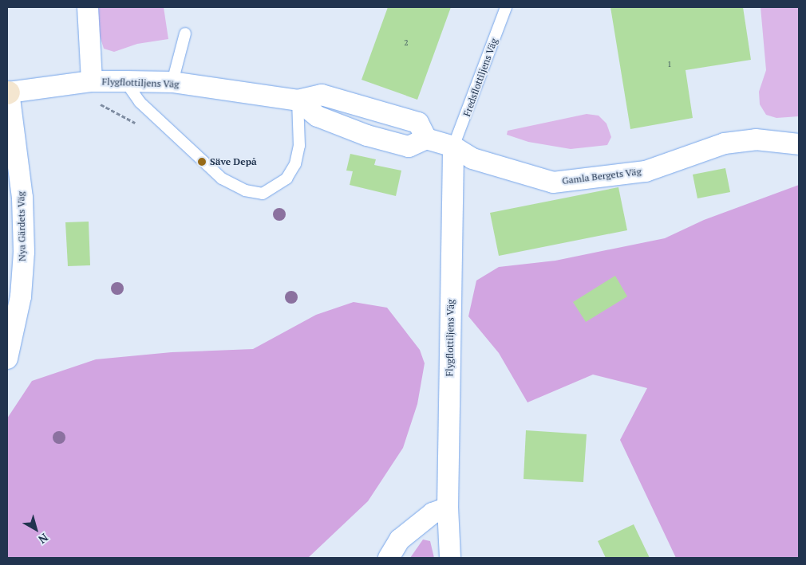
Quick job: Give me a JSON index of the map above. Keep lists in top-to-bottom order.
{
  "streets": {
    "street": ["Flygflottiljens Väg", "Gamla Bergets Väg", "Nya Gärdets Väg"],
    "lane": ["Fredsflottiljens Väg"]
  },
  "crossings": [
    ["Fredsflottiljens Väg", "Flygflottiljens Väg"],
    ["Fredsflottiljens Väg", "Gamla Bergets Väg"],
    ["Flygflottiljens Väg", "Gamla Bergets Väg"],
    ["Flygflottiljens Väg", "Nya Gärdets Väg"]
  ],
  "places": ["Säve Depå"],
  "house_numbers": ["2", "1"],
  "north": "bottom right"
}
